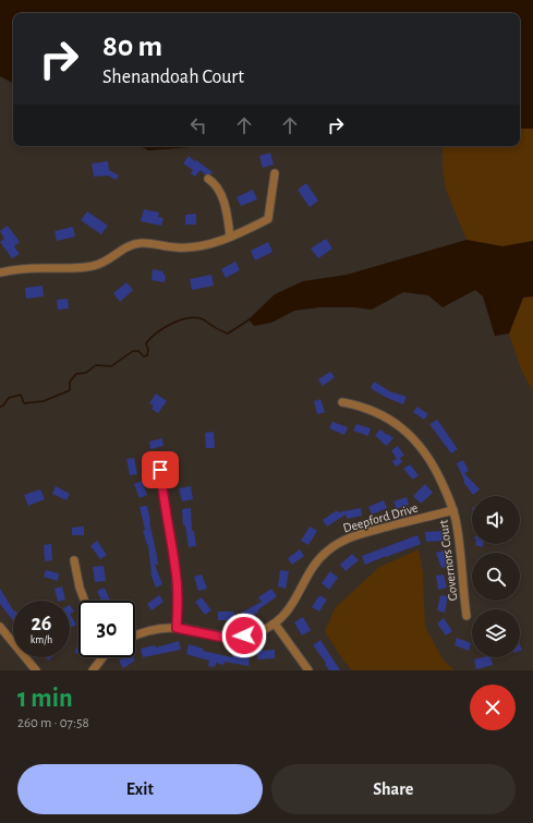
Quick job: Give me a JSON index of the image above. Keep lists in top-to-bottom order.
{
  "streets": {
    "street": ["Deepford Drive", "Governors Court"]
  },
  "crossings": [
    ["Deepford Drive", "Governors Court"]
  ],
  "page": {
    "turn": ["80 m", "Shenandoah Court"],
    "speed": "26 km/h",
    "limit": "30",
    "heading": ["1 min", "260 m · 07:58"],
    "buttons": ["Exit", "Share"]
  }
}
